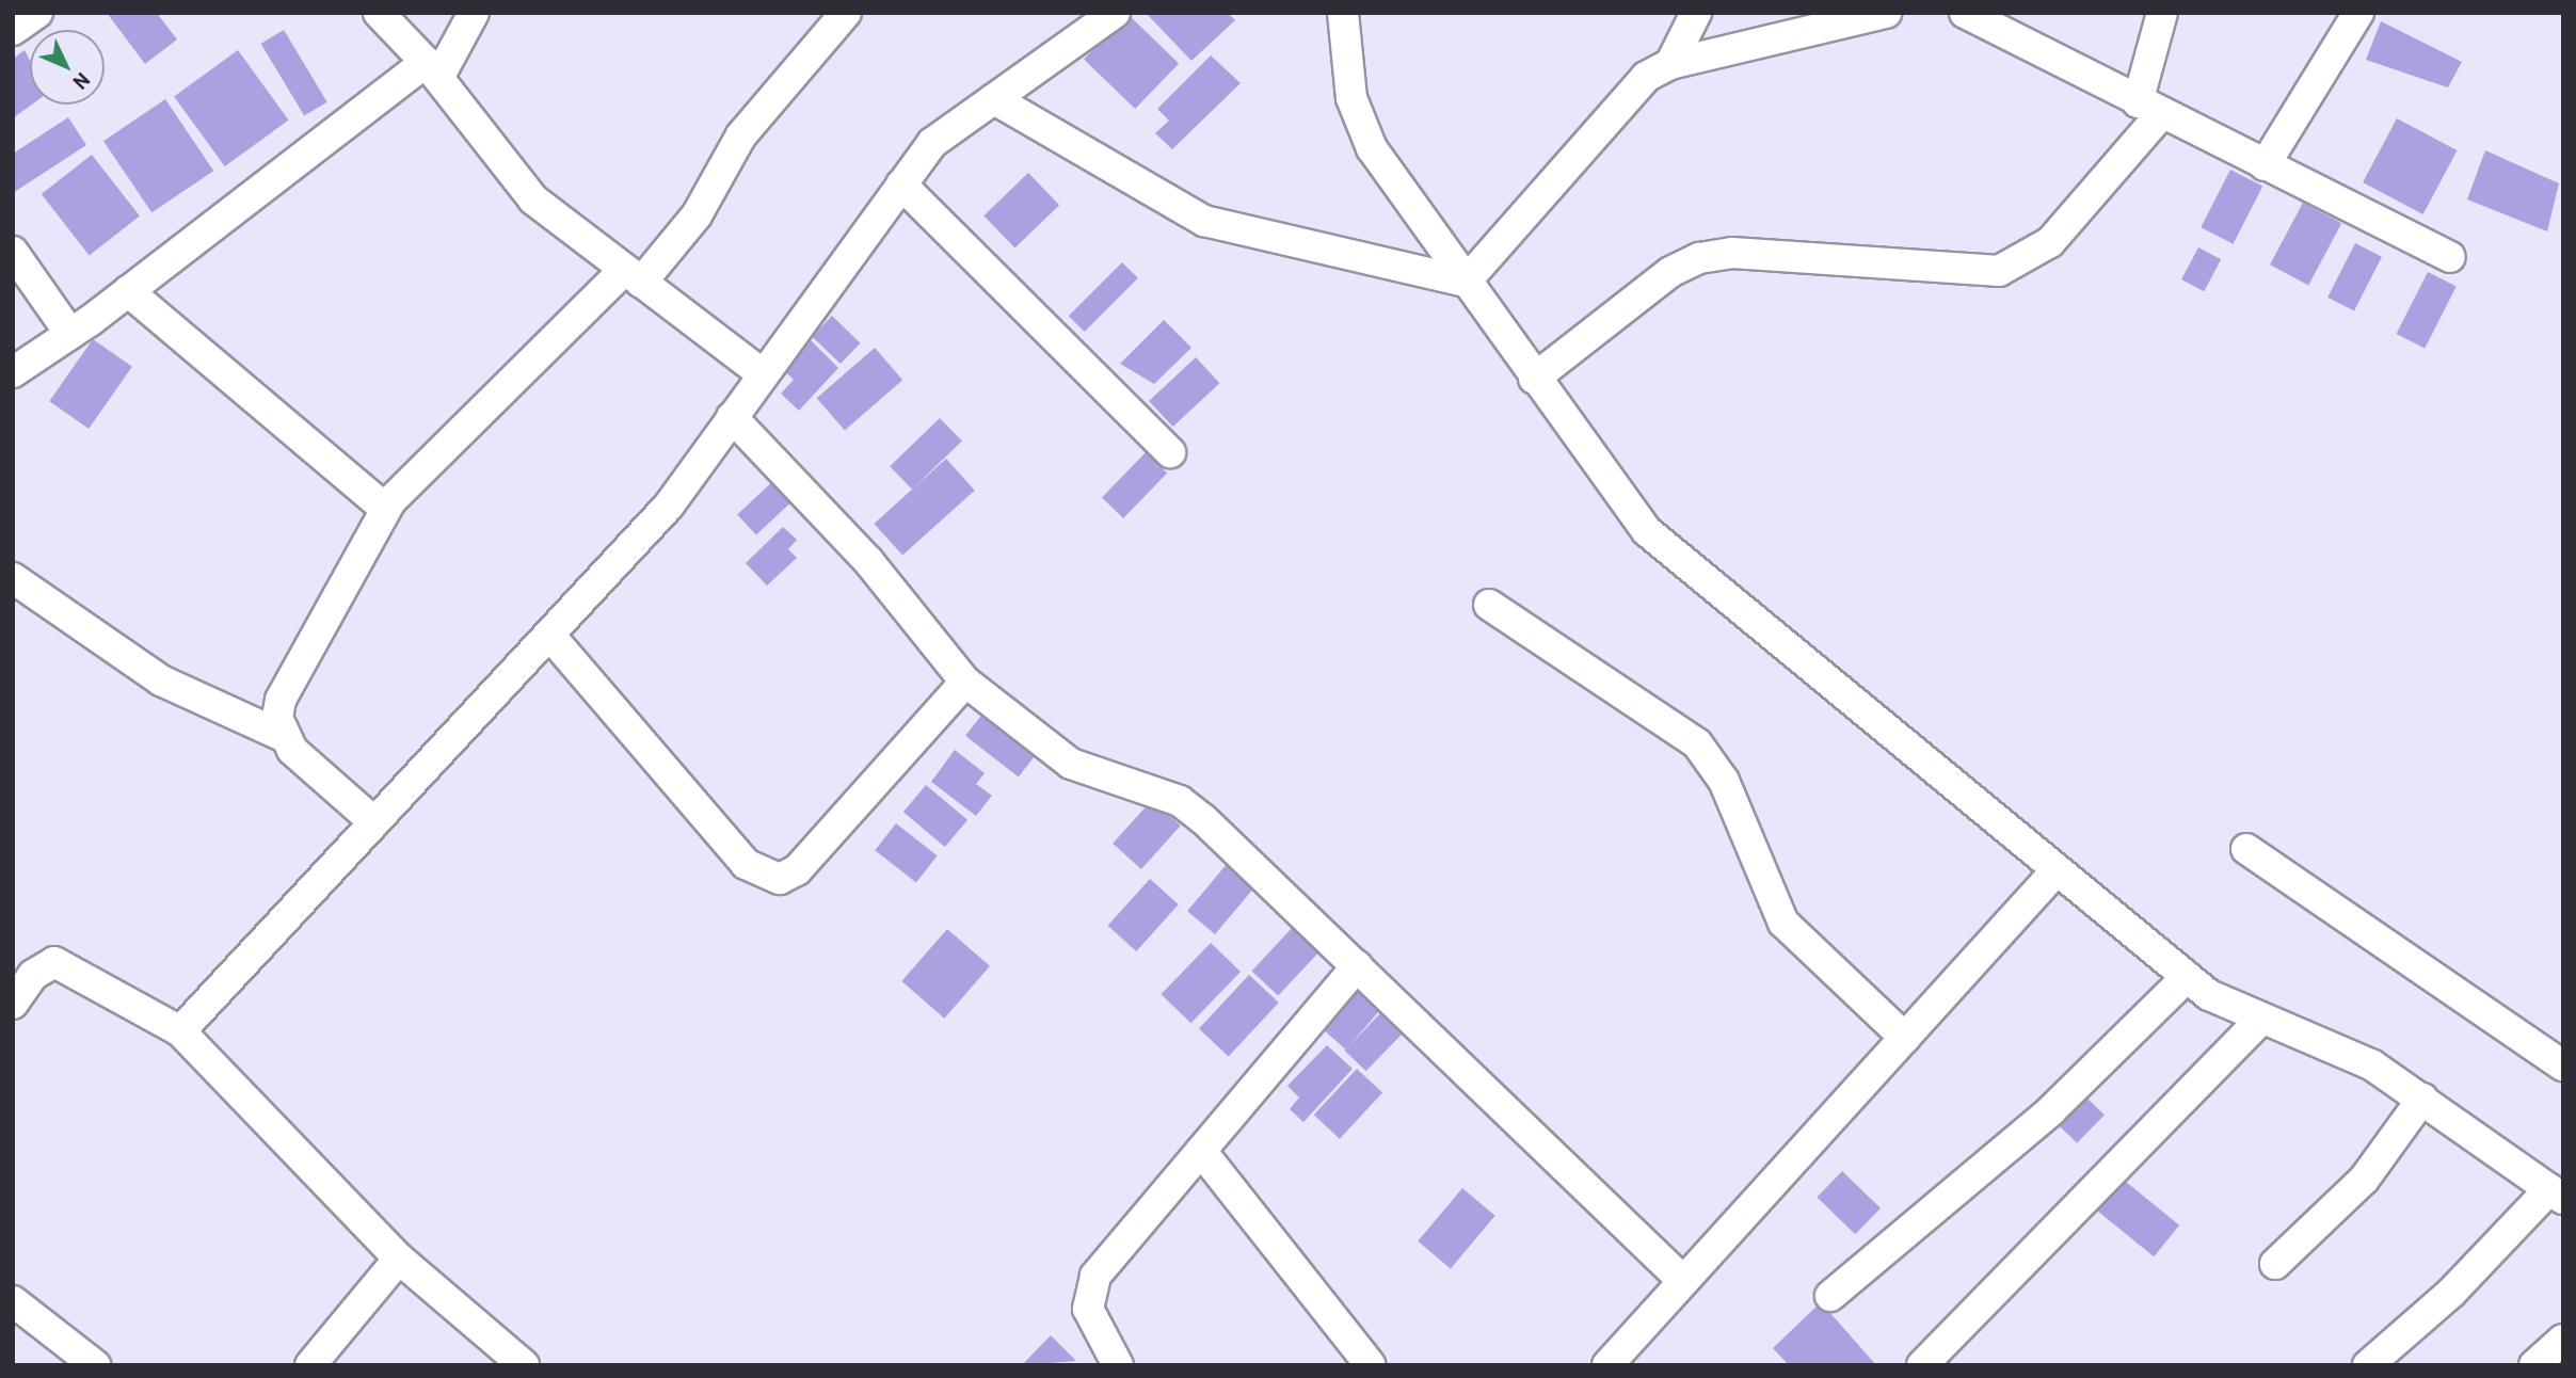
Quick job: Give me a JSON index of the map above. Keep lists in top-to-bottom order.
{
  "north": "bottom right"
}
